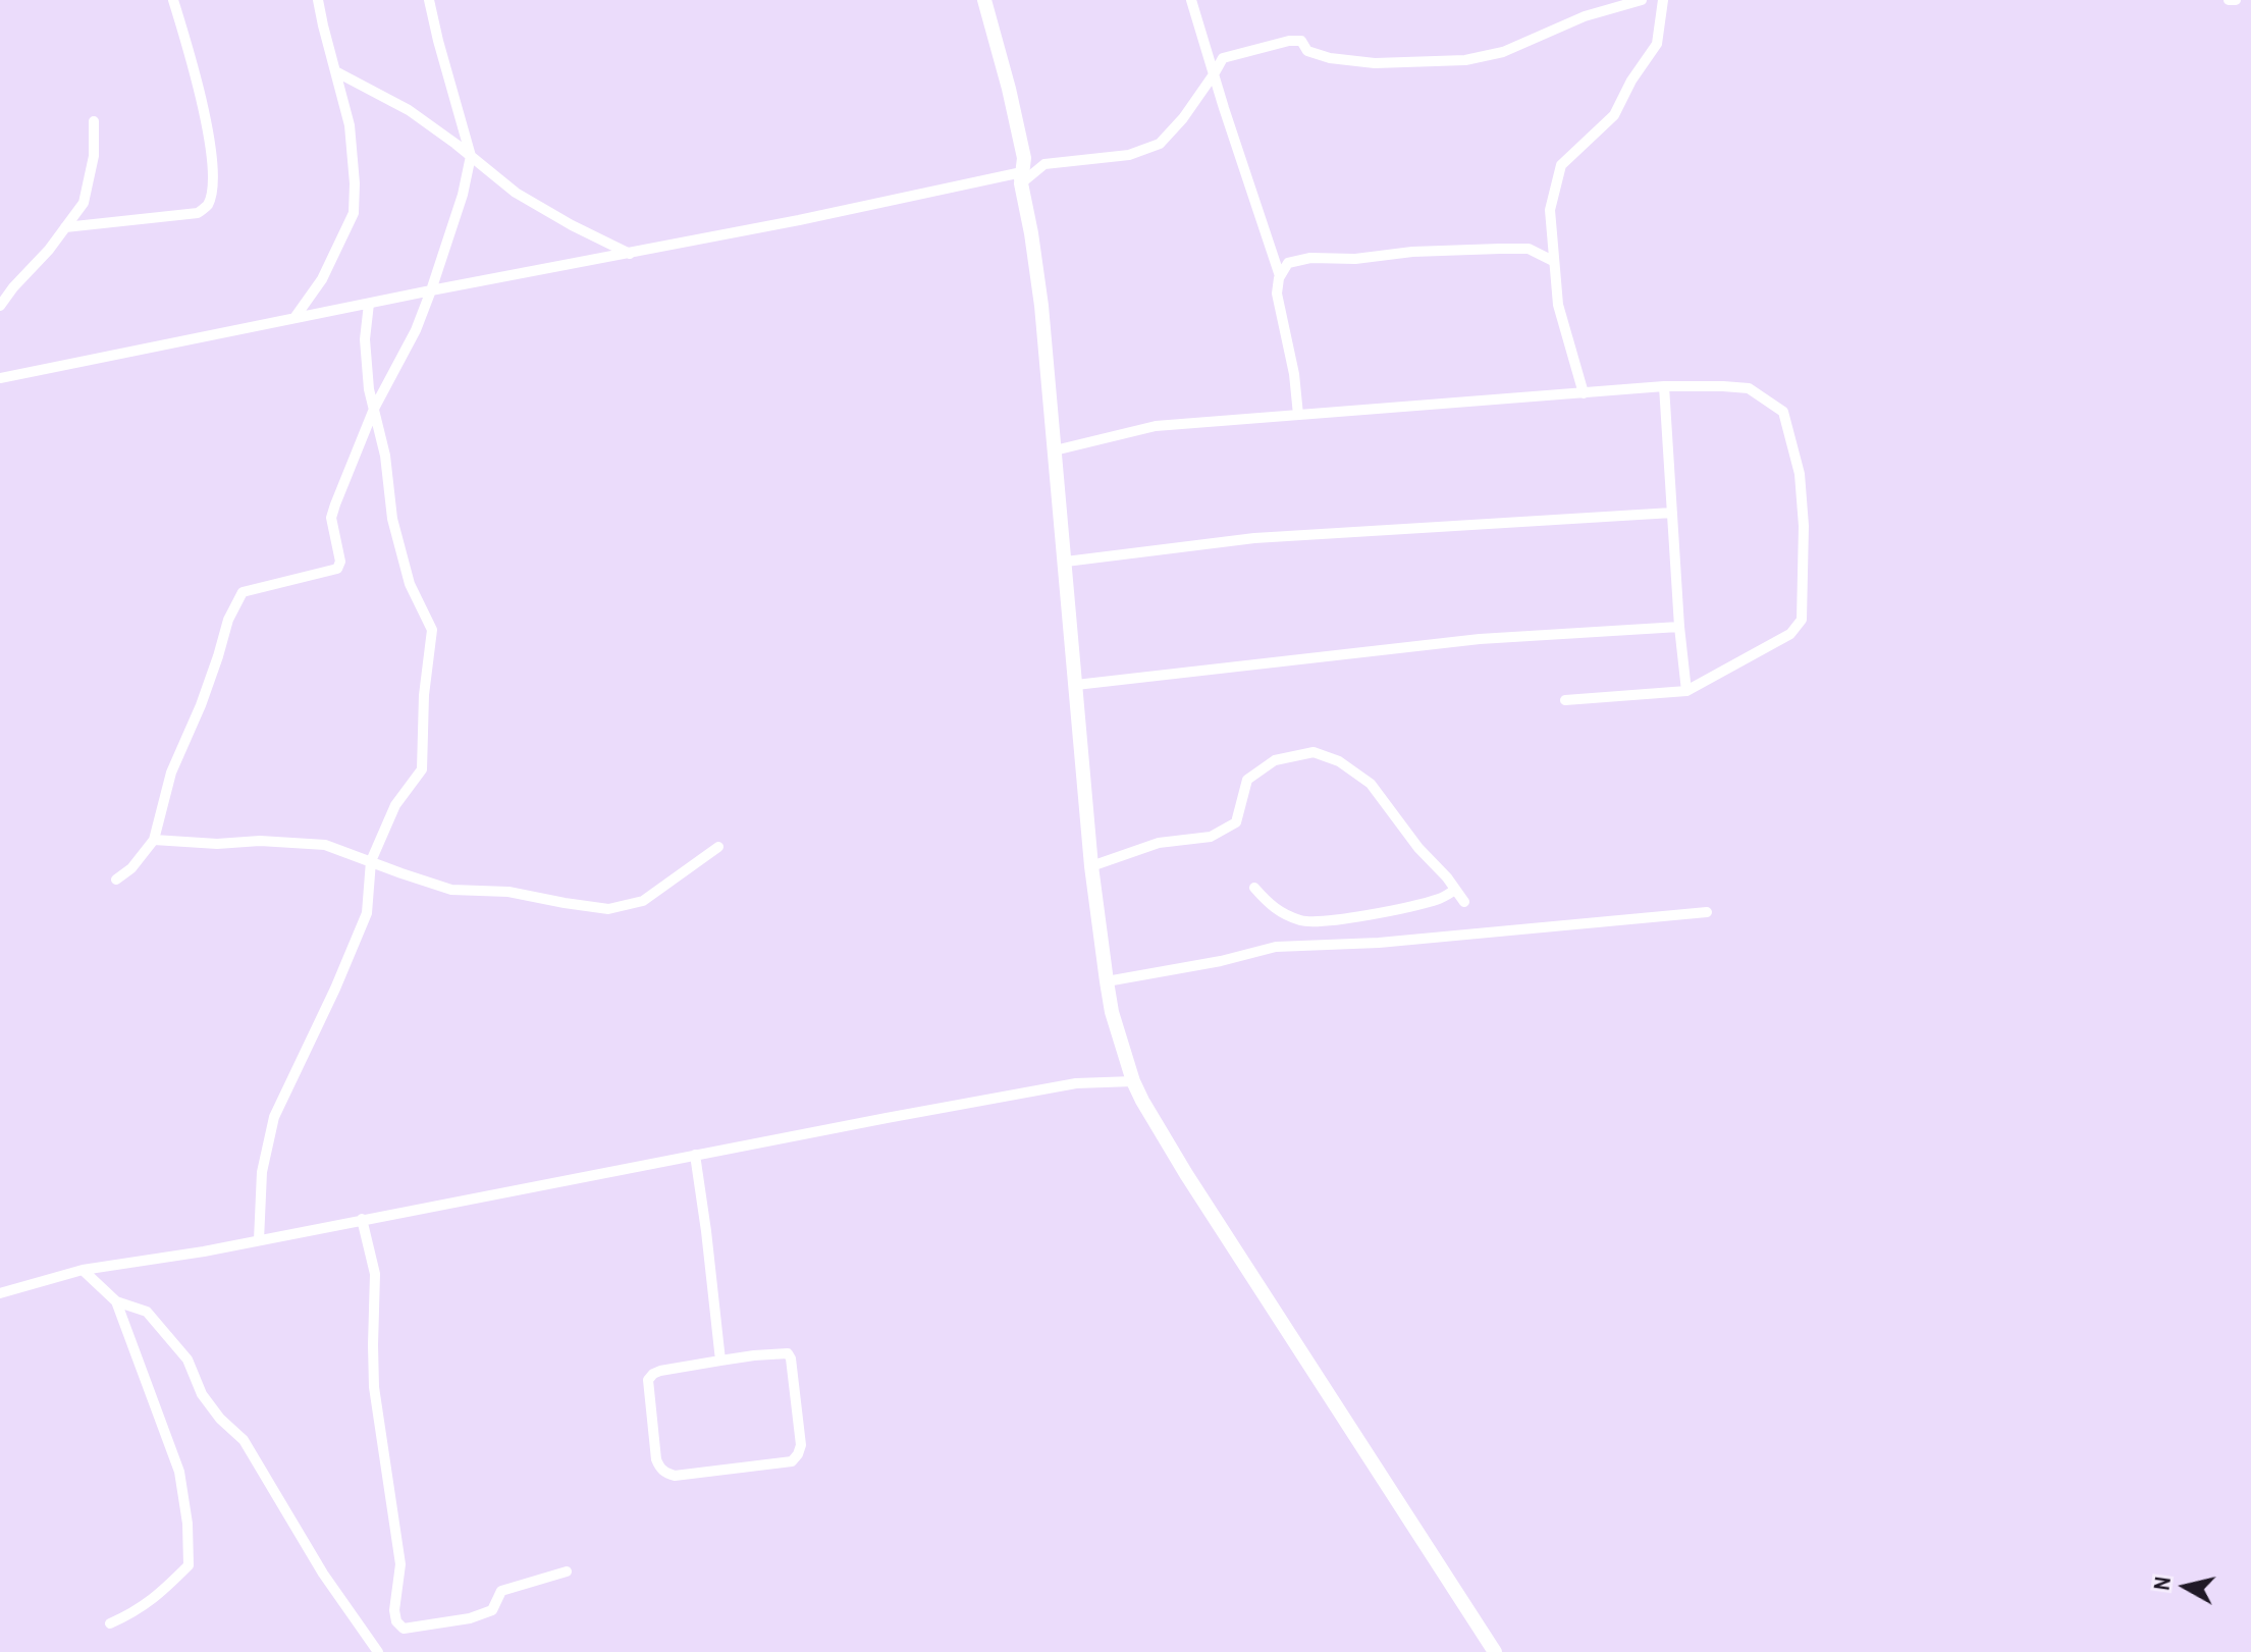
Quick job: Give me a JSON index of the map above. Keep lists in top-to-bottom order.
{
  "north": "left"
}
